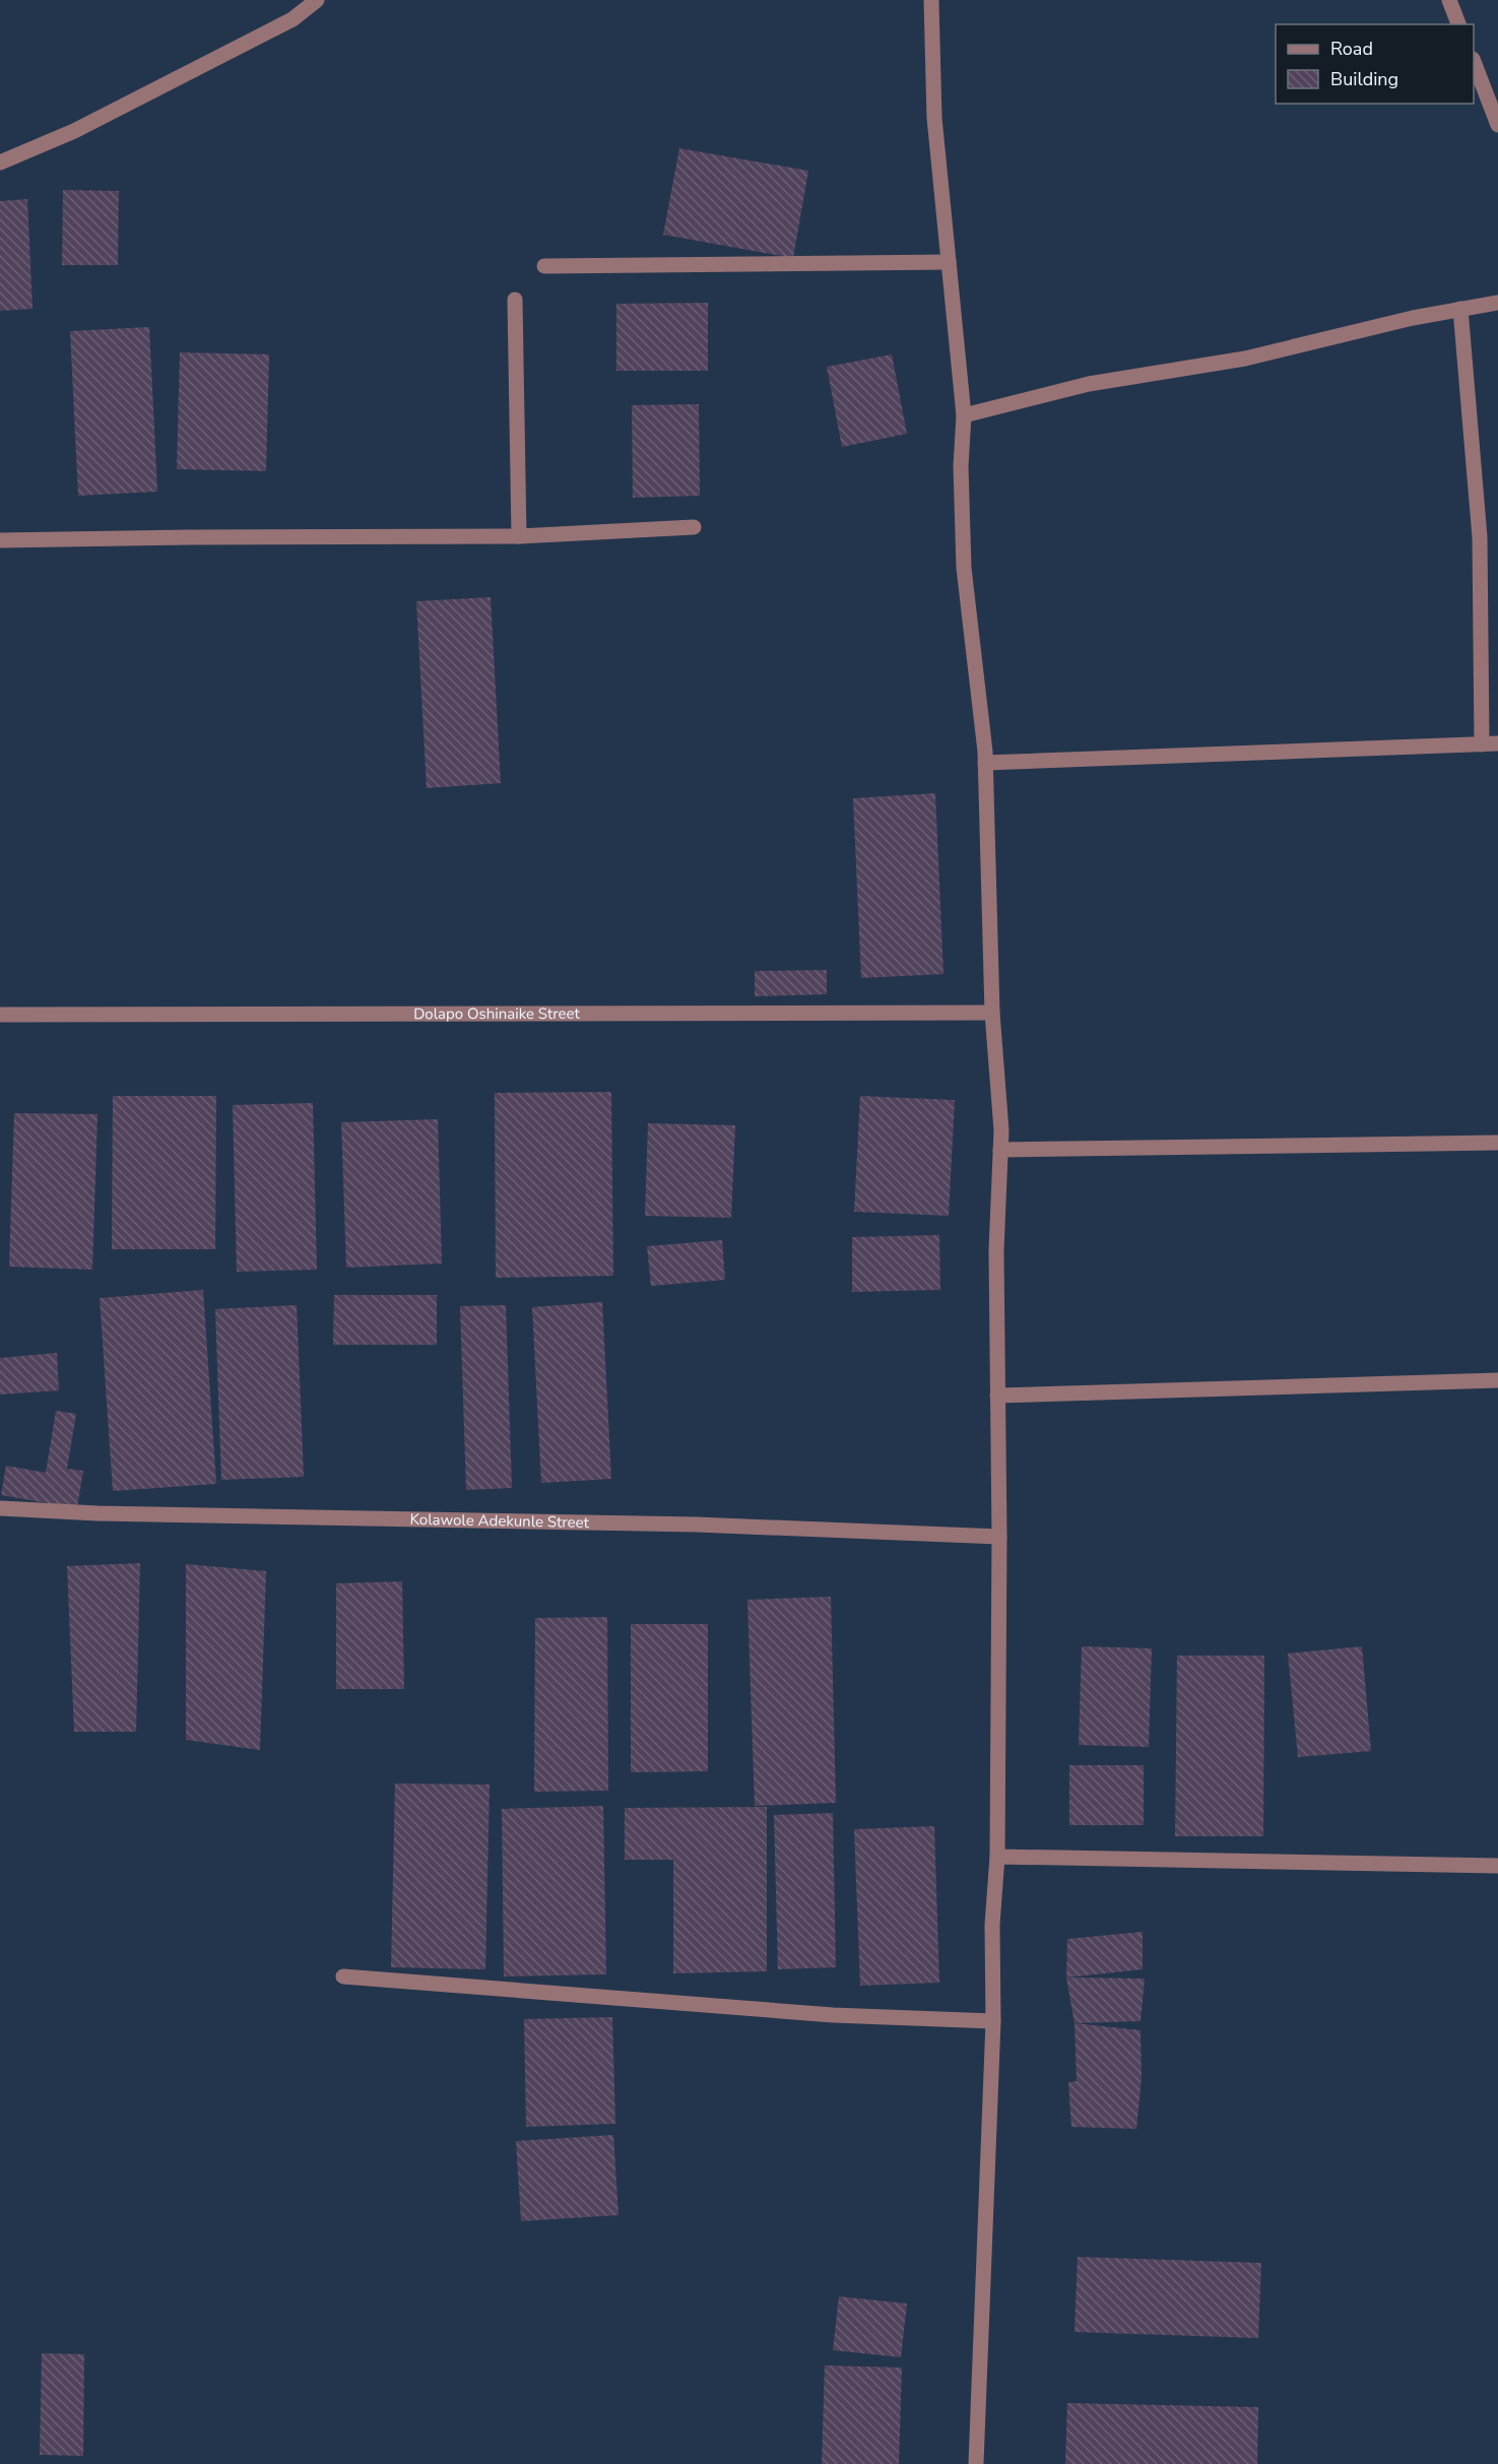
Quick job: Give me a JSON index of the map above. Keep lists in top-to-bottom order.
{
  "streets": {
    "street": ["Dolapo Oshinaike Street", "Kolawole Adekunle Street"]
  },
  "legend": ["Road", "Building"]
}
